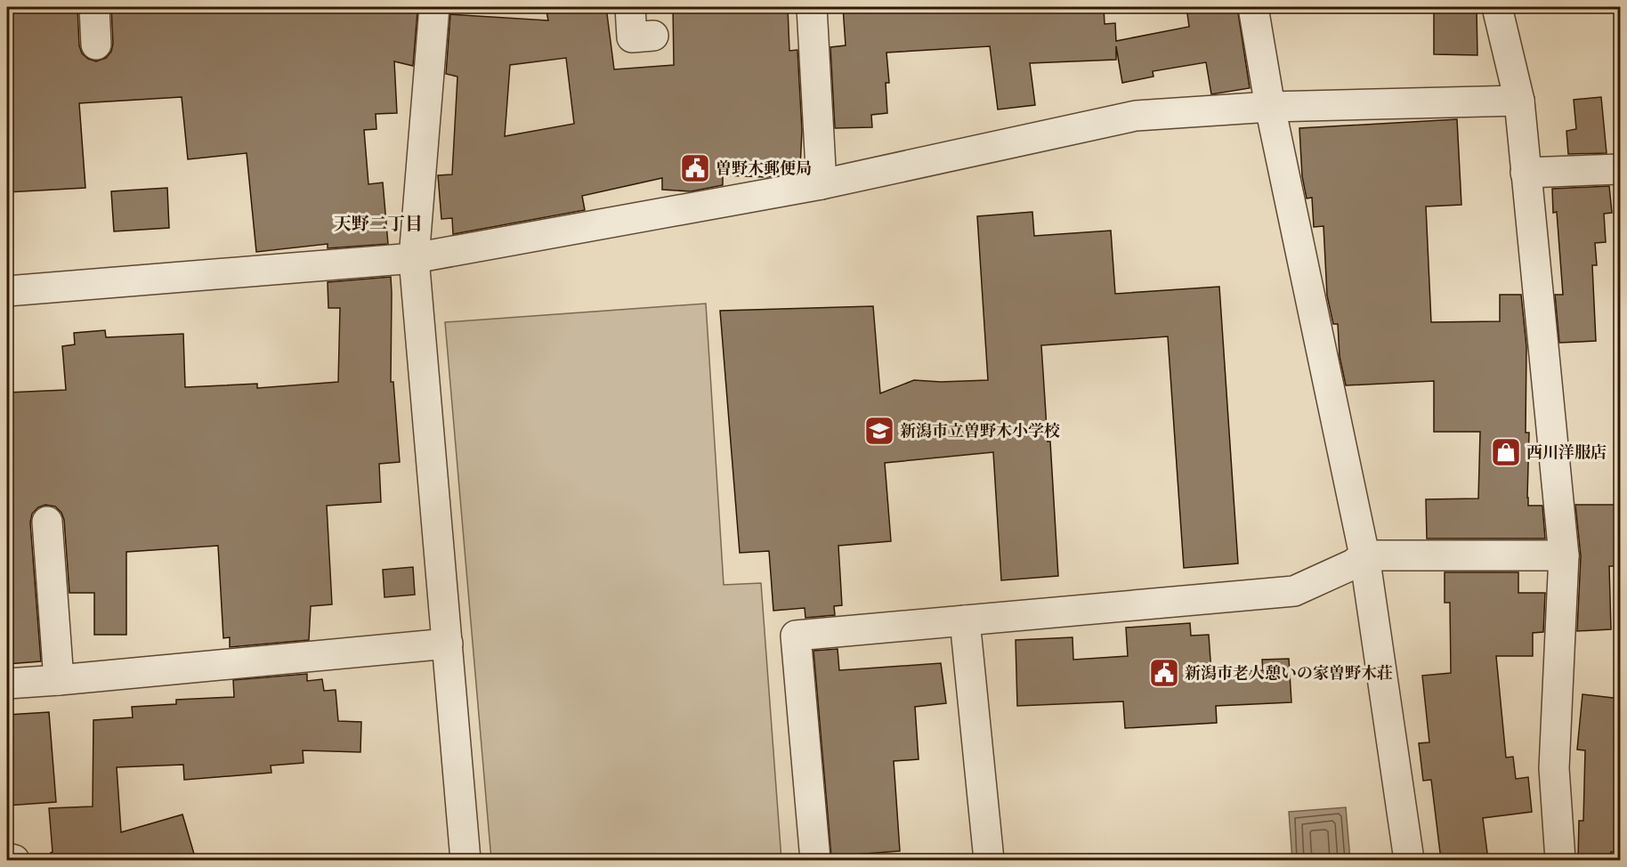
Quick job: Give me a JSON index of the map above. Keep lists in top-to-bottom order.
{
  "districts": ["天野二丁目"],
  "places": {
    "public building": ["曽野木郵便局", "新潟市老人憩いの家曽野木荘"],
    "school or university": ["新潟市立曽野木小学校"],
    "shop": ["西川洋服店"]
  }
}
